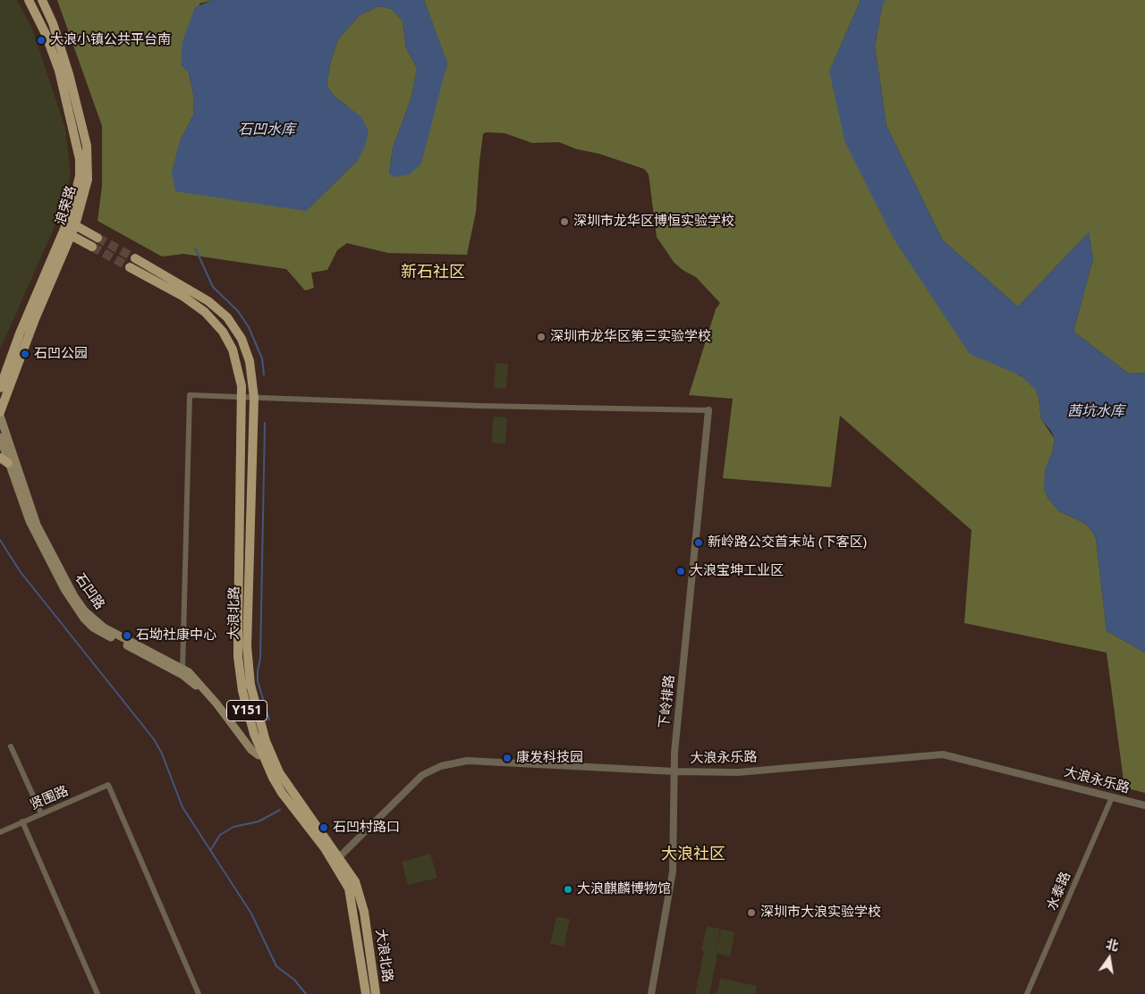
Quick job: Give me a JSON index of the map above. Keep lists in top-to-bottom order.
{
  "streets": {
    "main road": [
      "浪荣路",
      "石凹路",
      "大浪北路",
      "Y151"
    ],
    "street": [
      "下岭排路",
      "大浪永乐路",
      "贤围路",
      "水泰路"
    ]
  },
  "crossings": [
    ["石凹路", "大浪北路"],
    ["大浪北路", "大浪永乐路"],
    ["下岭排路", "大浪永乐路"],
    ["大浪永乐路", "水泰路"]
  ],
  "districts": ["新石社区", "大浪社区"],
  "water": ["石凹水库", "茜坑水库"],
  "places": [
    "大浪小镇公共平台南",
    "深圳市龙华区博恒实验学校",
    "深圳市龙华区第三实验学校",
    "石凹公园",
    "新岭路公交首末站 (下客区)",
    "大浪宝坤工业区",
    "石坳社康中心",
    "康发科技园",
    "石凹村路口",
    "大浪麒麟博物馆",
    "深圳市大浪实验学校"
  ],
  "north": "top"
}
